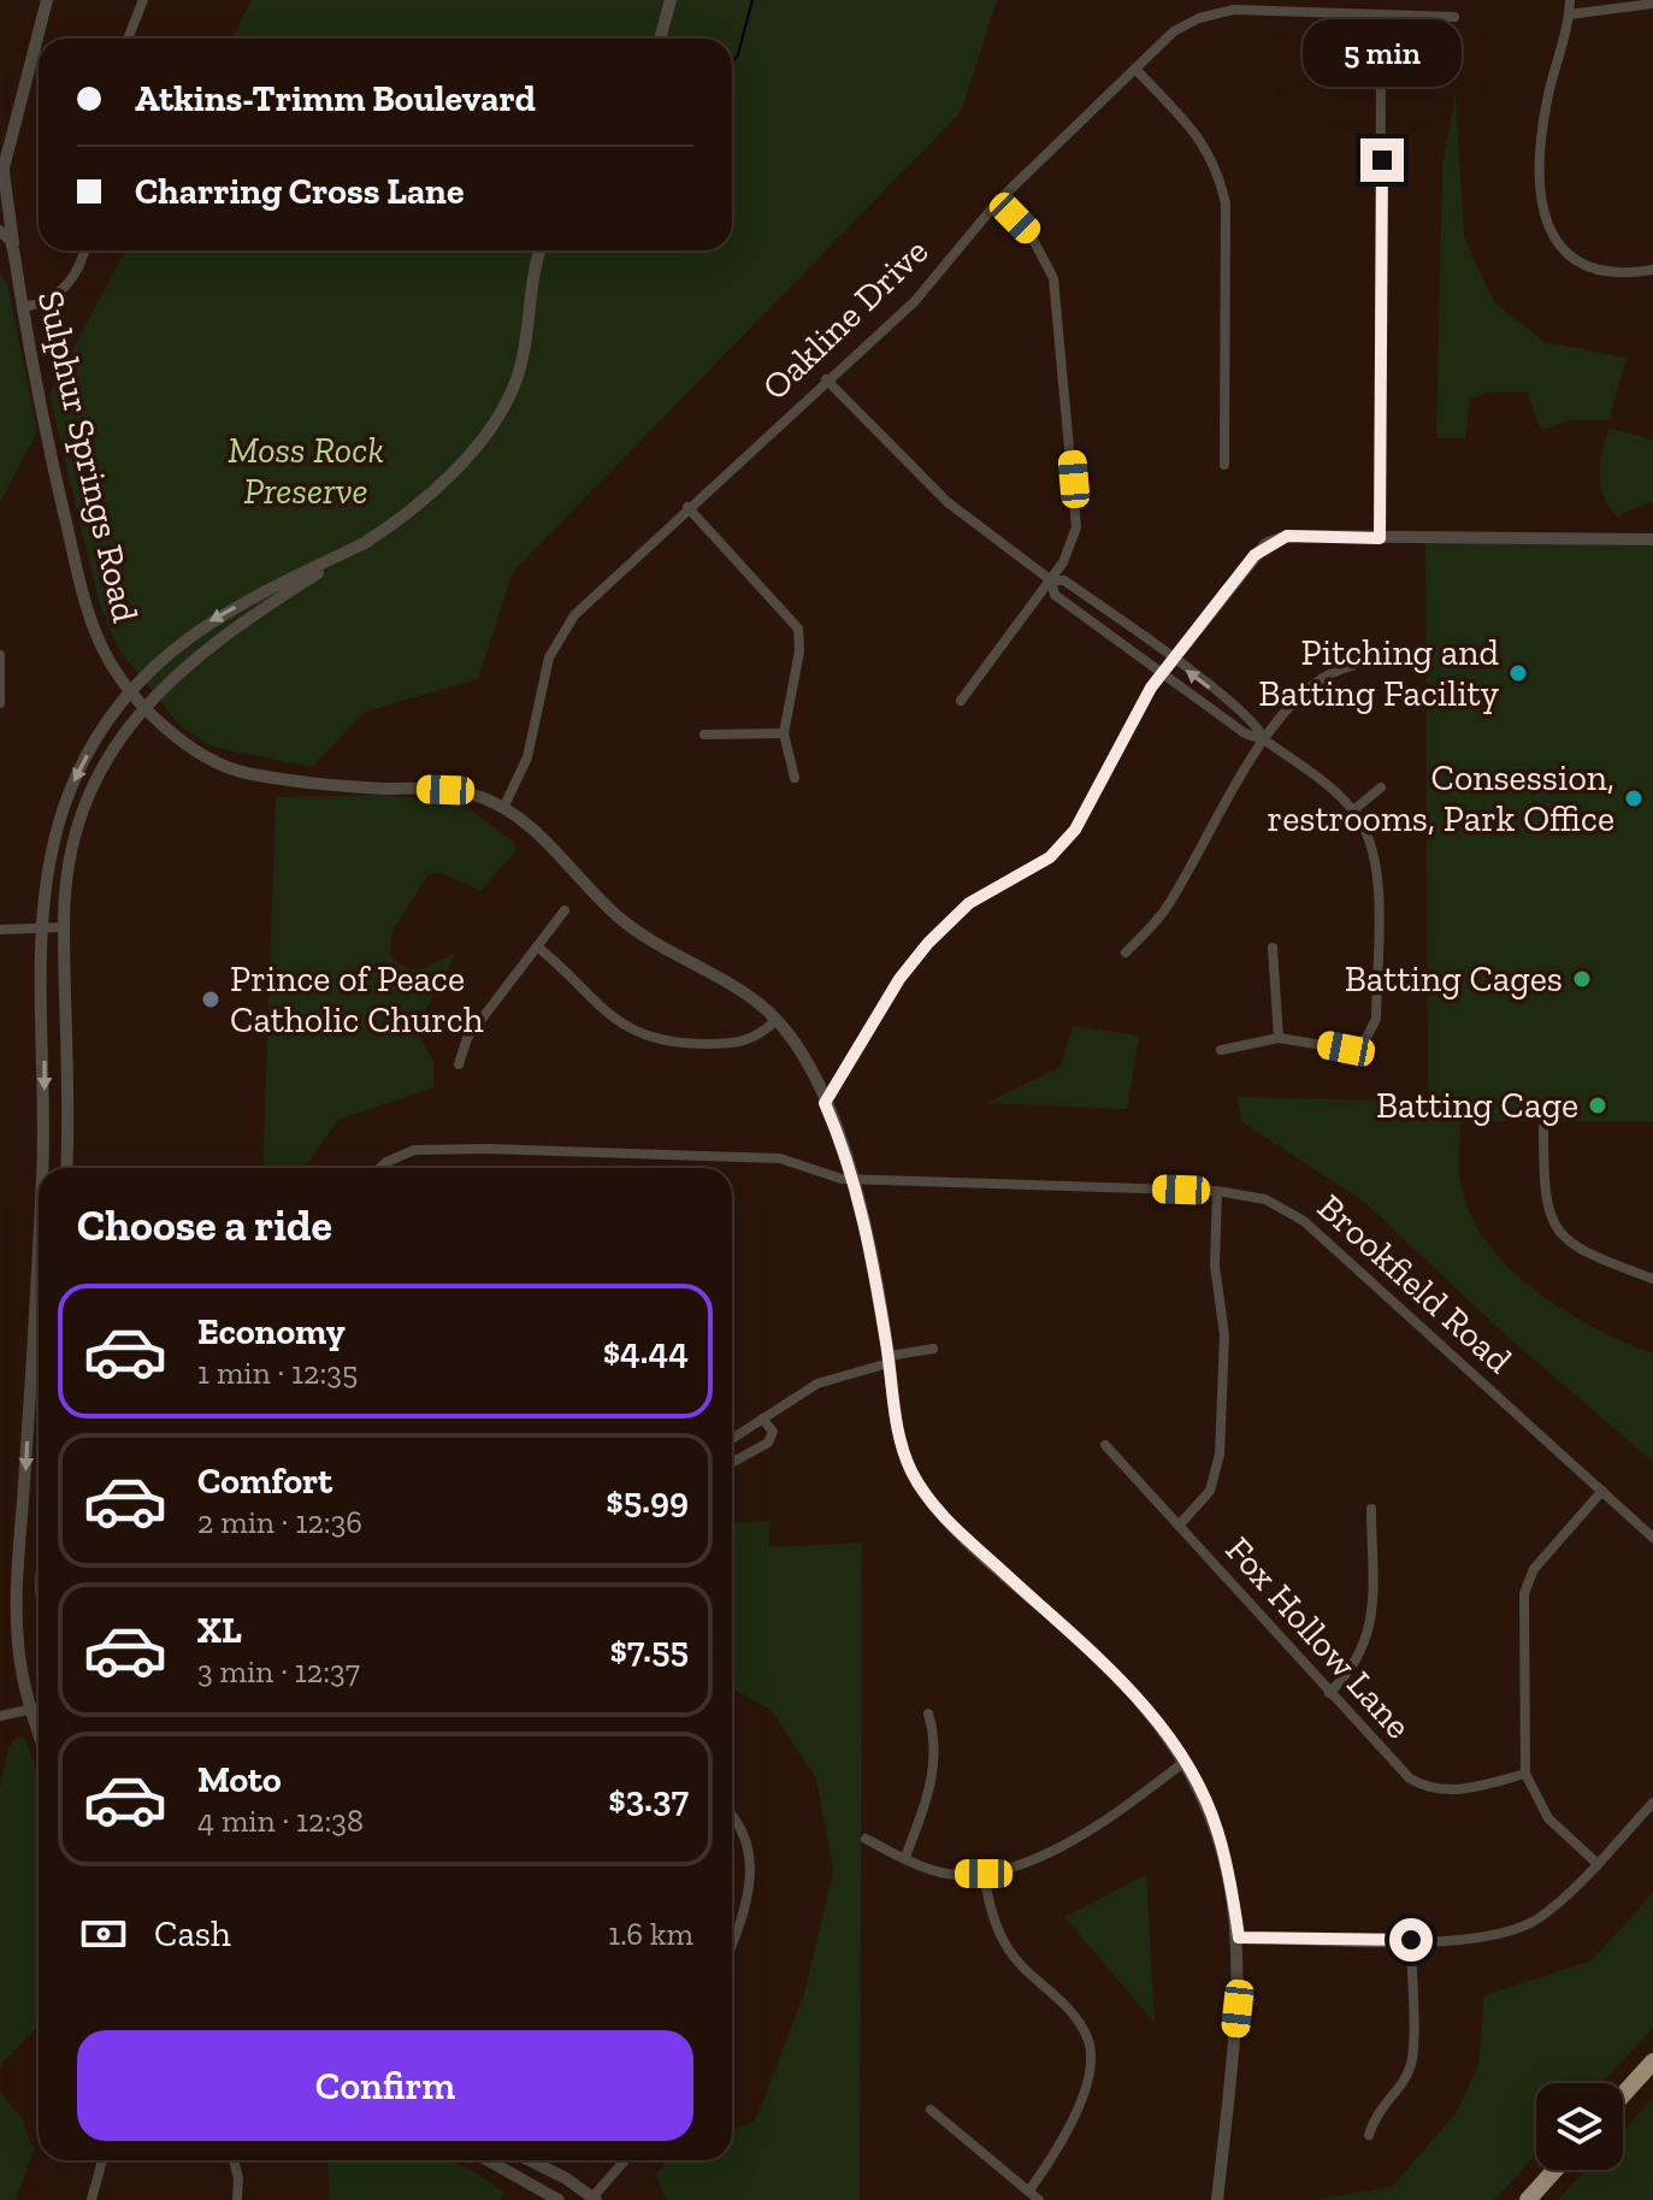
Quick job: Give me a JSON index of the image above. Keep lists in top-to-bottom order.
{
  "streets": {
    "street": [
      "Oakline Drive",
      "Sulphur Springs Road",
      "Brookfield Road",
      "Fox Hollow Lane"
    ]
  },
  "crossings": [
    ["Oakline Drive", "Sulphur Springs Road"],
    ["Sulphur Springs Road", "Brookfield Road"]
  ],
  "parks": ["Moss Rock Preserve"],
  "places": [
    "Pitching and Batting Facility",
    "Consession, restrooms, Park Office",
    "Batting Cages",
    "Prince of Peace Catholic Church",
    "Batting Cage"
  ],
  "page": {
    "bubble": "5 min",
    "banner": ["Atkins-Trimm Boulevard", "Charring Cross Lane"],
    "heading": "Choose a ride",
    "list": [
      {
        "name": "Economy",
        "note": "1 min · 12:35",
        "value": "$4.44"
      },
      {
        "name": "Comfort",
        "note": "2 min · 12:36",
        "value": "$5.99"
      },
      {
        "name": "XL",
        "note": "3 min · 12:37",
        "value": "$7.55"
      },
      {
        "name": "Moto",
        "note": "4 min · 12:38",
        "value": "$3.37"
      }
    ],
    "pay": ["Cash", "1.6 km"],
    "buttons": "Confirm"
  }
}
